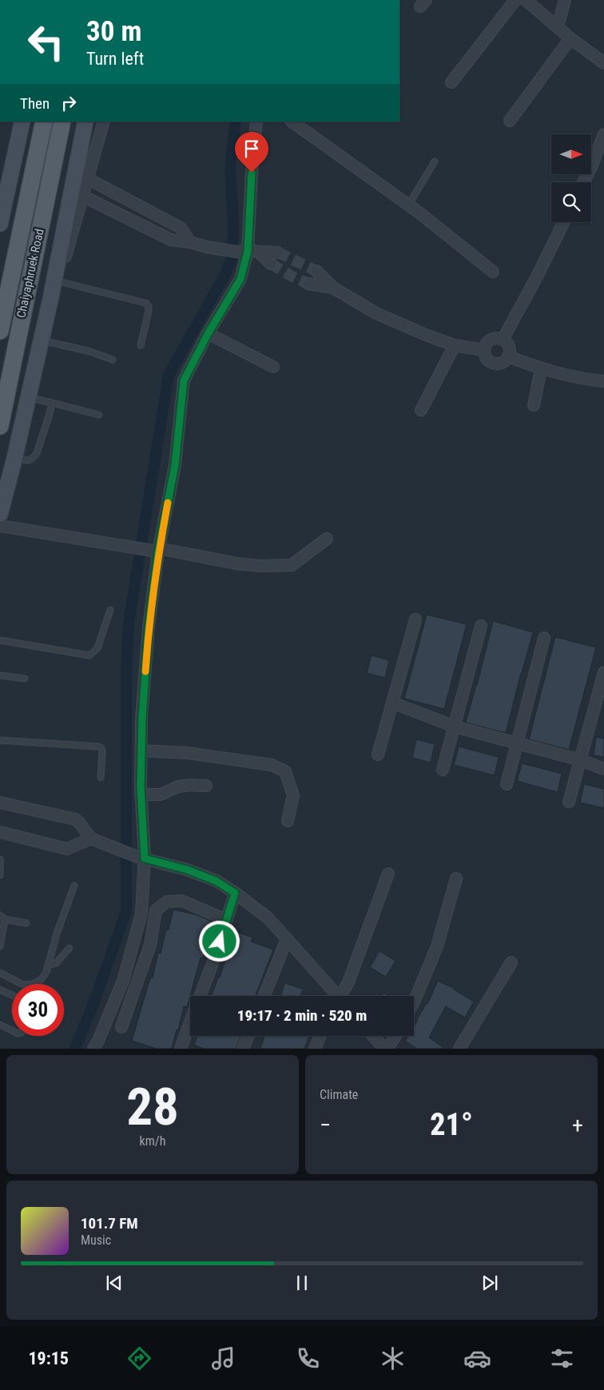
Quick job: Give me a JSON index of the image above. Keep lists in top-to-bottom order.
{
  "streets": {
    "main road": ["Chaiyaphruek Road"]
  },
  "north": "right",
  "page": {
    "turn": ["30 m", "Turn left"],
    "then": "Then",
    "limit": "30",
    "trip": "19:17 · 2 min · 520 m",
    "tile": [
      ["28", "km/h"],
      "Climate"
    ],
    "heat": ["−", "21°", "+"],
    "song": ["101.7 FM", "Music"],
    "tabs": "19:15"
  }
}
